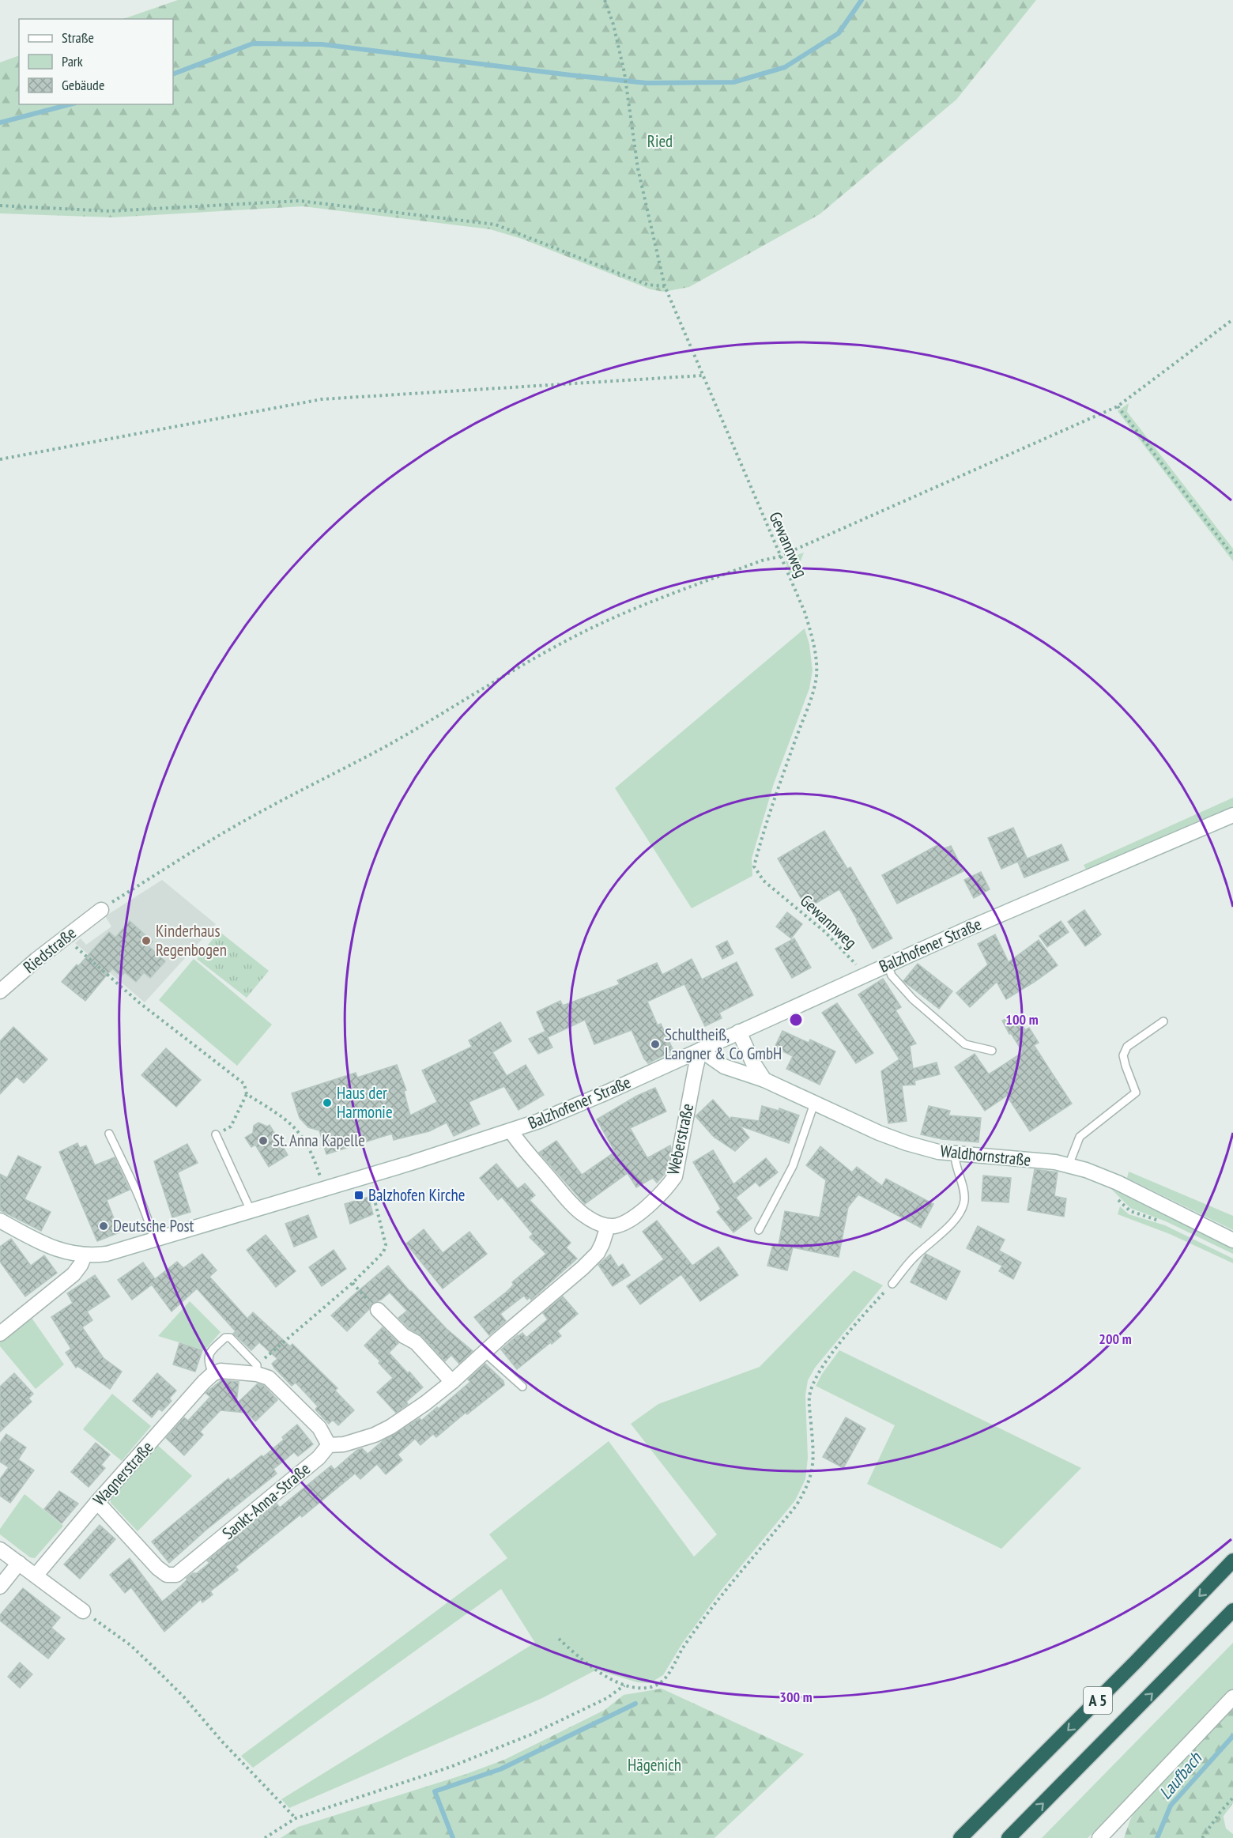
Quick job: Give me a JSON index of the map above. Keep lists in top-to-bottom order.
{
  "streets": {
    "highway": ["A 5"],
    "street": [
      "Balzhofener Straße",
      "Riedstraße",
      "Weberstraße",
      "Waldhornstraße",
      "Wagnerstraße",
      "Sankt-Anna-Straße"
    ],
    "path": ["Gewannweg"]
  },
  "crossings": [
    ["Gewannweg", "Balzhofener Straße"],
    ["Balzhofener Straße", "Weberstraße"],
    ["Balzhofener Straße", "Waldhornstraße"],
    ["Weberstraße", "Waldhornstraße"],
    ["Wagnerstraße", "Sankt-Anna-Straße"]
  ],
  "water": ["Laufbach"],
  "parks": ["Ried", "Hägenich"],
  "places": {
    "other": [
      "Kinderhaus Regenbogen",
      "Schultheiß, Langner & Co GmbH",
      "Haus der Harmonie",
      "St. Anna Kapelle",
      "Deutsche Post"
    ],
    "transit": ["Balzhofen Kirche"]
  },
  "legend": ["Straße", "Park", "Gebäude"],
  "rings": ["100 m", "200 m", "300 m"]
}
